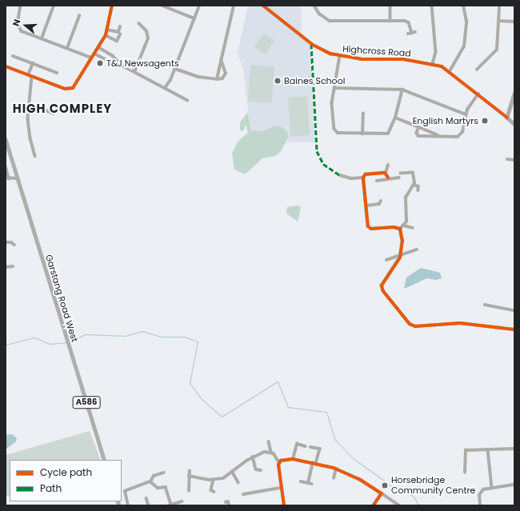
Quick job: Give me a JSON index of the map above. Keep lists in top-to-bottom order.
{
  "streets": {
    "main road": ["Highcross Road", "Garstang Road West", "A586"]
  },
  "districts": ["HIGH COMPLEY"],
  "places": [
    "T&J Newsagents",
    "Baines School",
    "English Martyrs",
    "Horsebridge Community Centre"
  ],
  "legend": ["Cycle path", "Path"],
  "north": "left"
}
